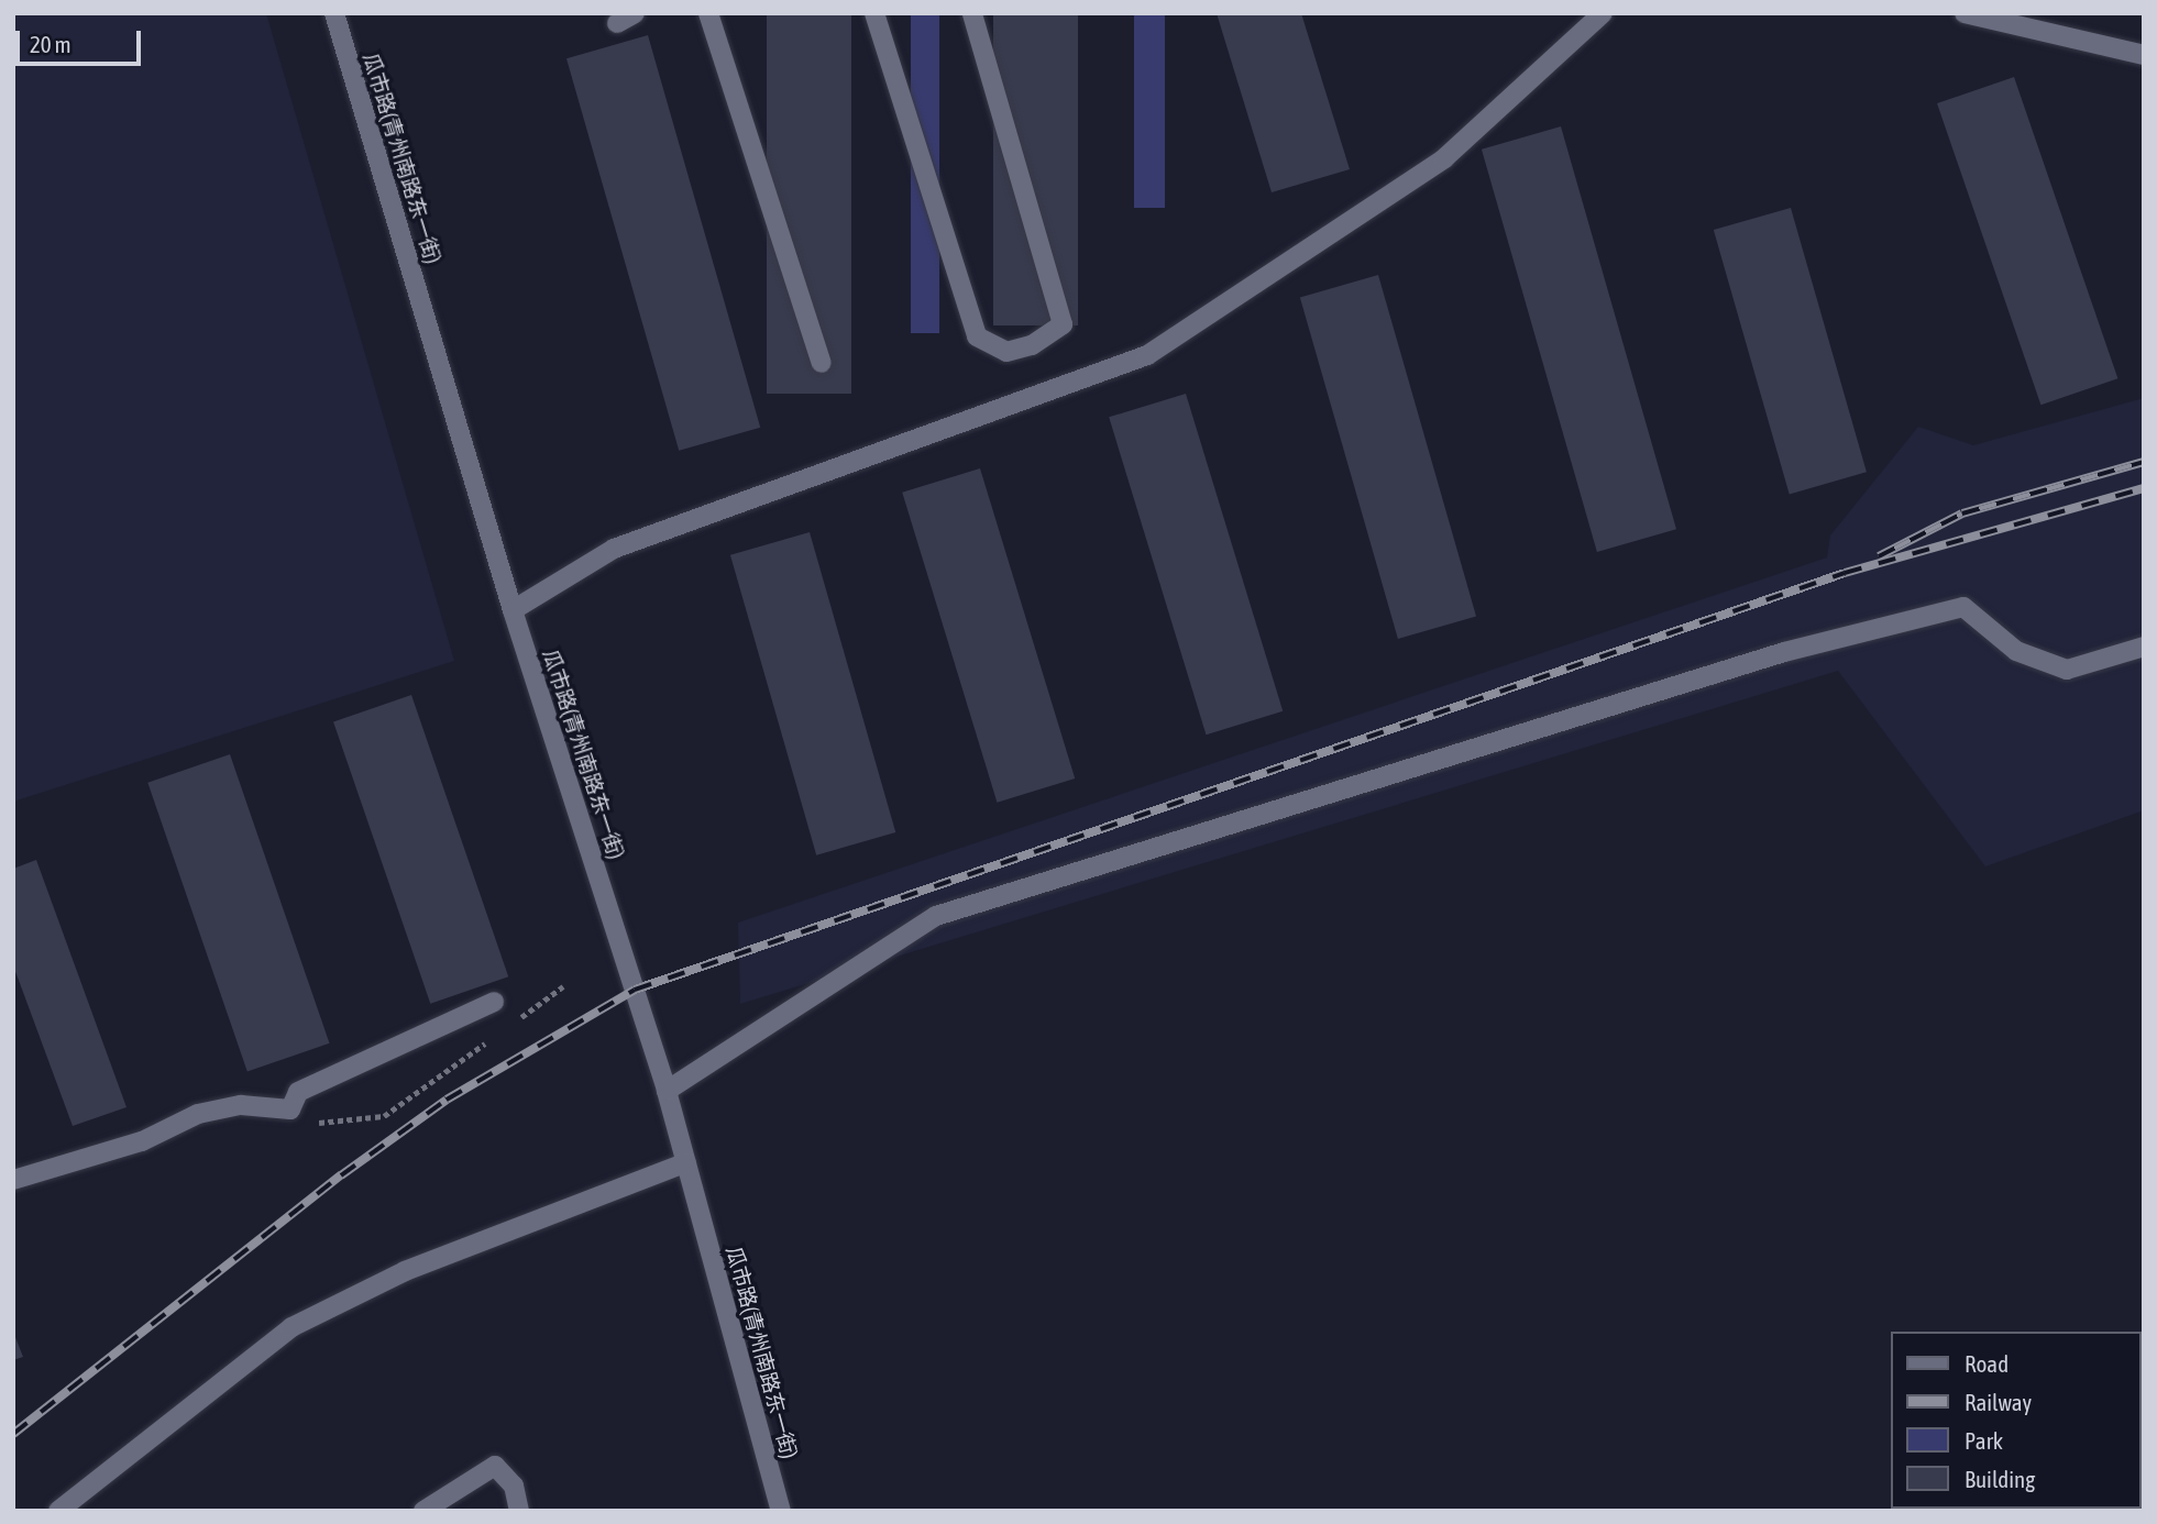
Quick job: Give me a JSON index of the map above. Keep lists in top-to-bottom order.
{
  "streets": {
    "street": ["瓜市路(青州南路东一街)"]
  },
  "legend": [
    "Road",
    "Railway",
    "Park",
    "Building"
  ],
  "scale_bar": "20 m"
}
